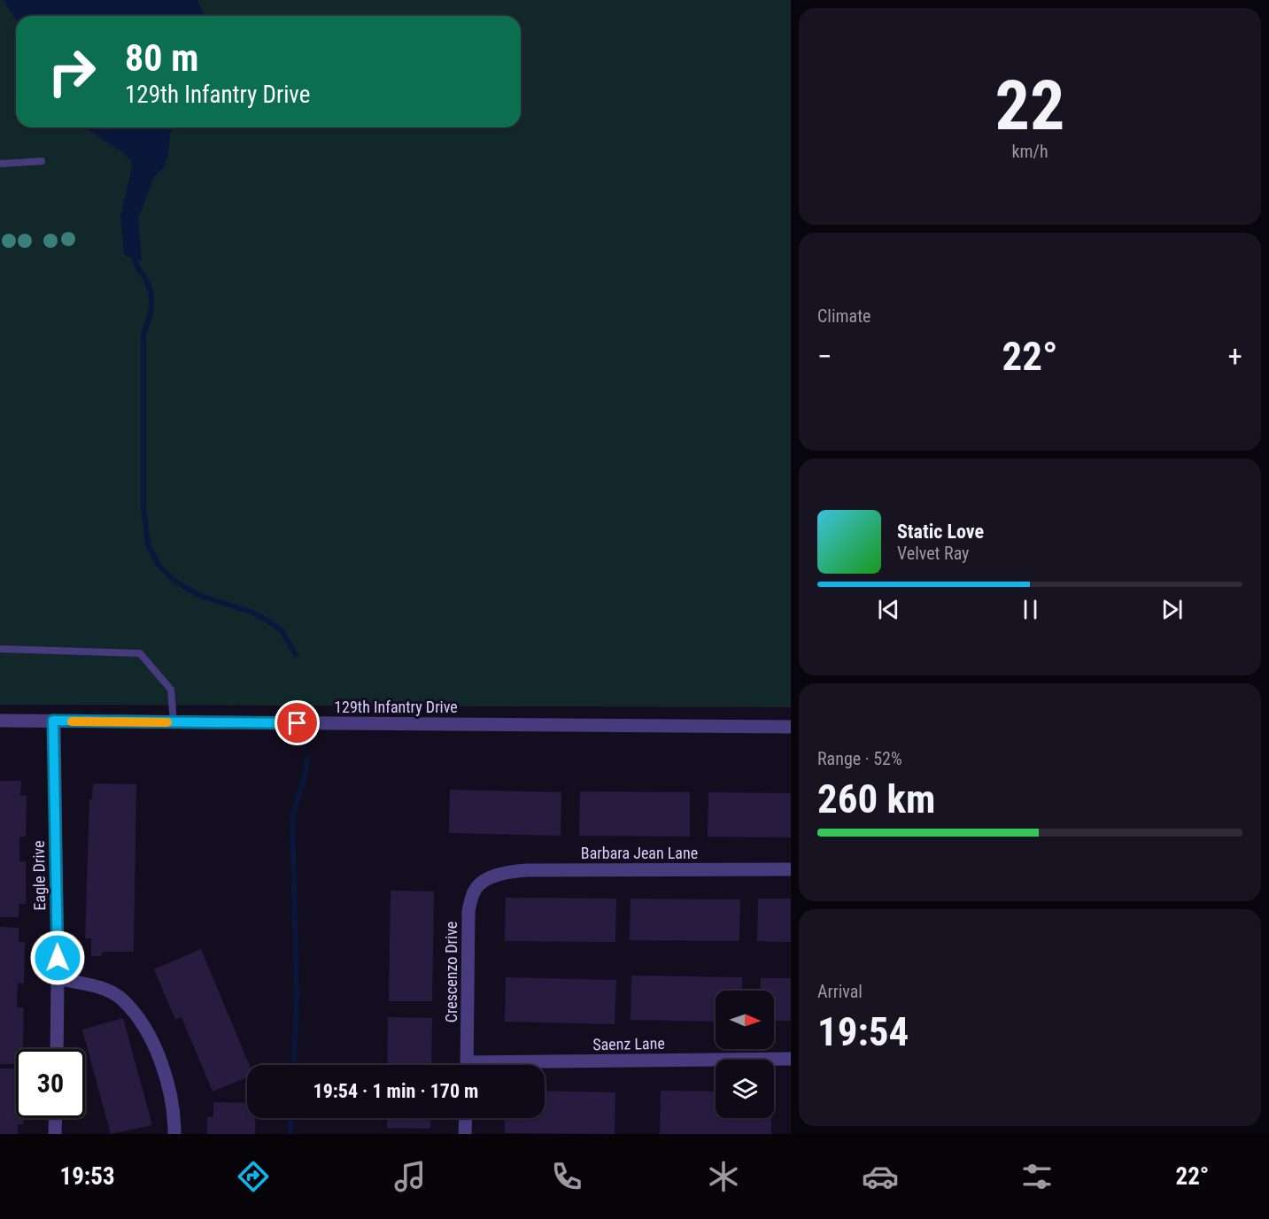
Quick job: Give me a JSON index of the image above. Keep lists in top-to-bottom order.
{
  "streets": {
    "street": [
      "129th Infantry Drive",
      "Barbara Jean Lane",
      "Eagle Drive",
      "Crescenzo Drive",
      "Saenz Lane"
    ]
  },
  "crossings": [
    ["129th Infantry Drive", "Eagle Drive"],
    ["Barbara Jean Lane", "Crescenzo Drive"]
  ],
  "north": "right",
  "page": {
    "tile": [
      ["22", "km/h"],
      "Climate",
      ["Range · 52%", "260 km"],
      ["Arrival", "19:54"]
    ],
    "turn": ["80 m", "129th Infantry Drive"],
    "heat": ["−", "22°", "+"],
    "song": ["Static Love", "Velvet Ray"],
    "limit": "30",
    "trip": "19:54 · 1 min · 170 m",
    "tabs": ["19:53", "22°"]
  }
}
